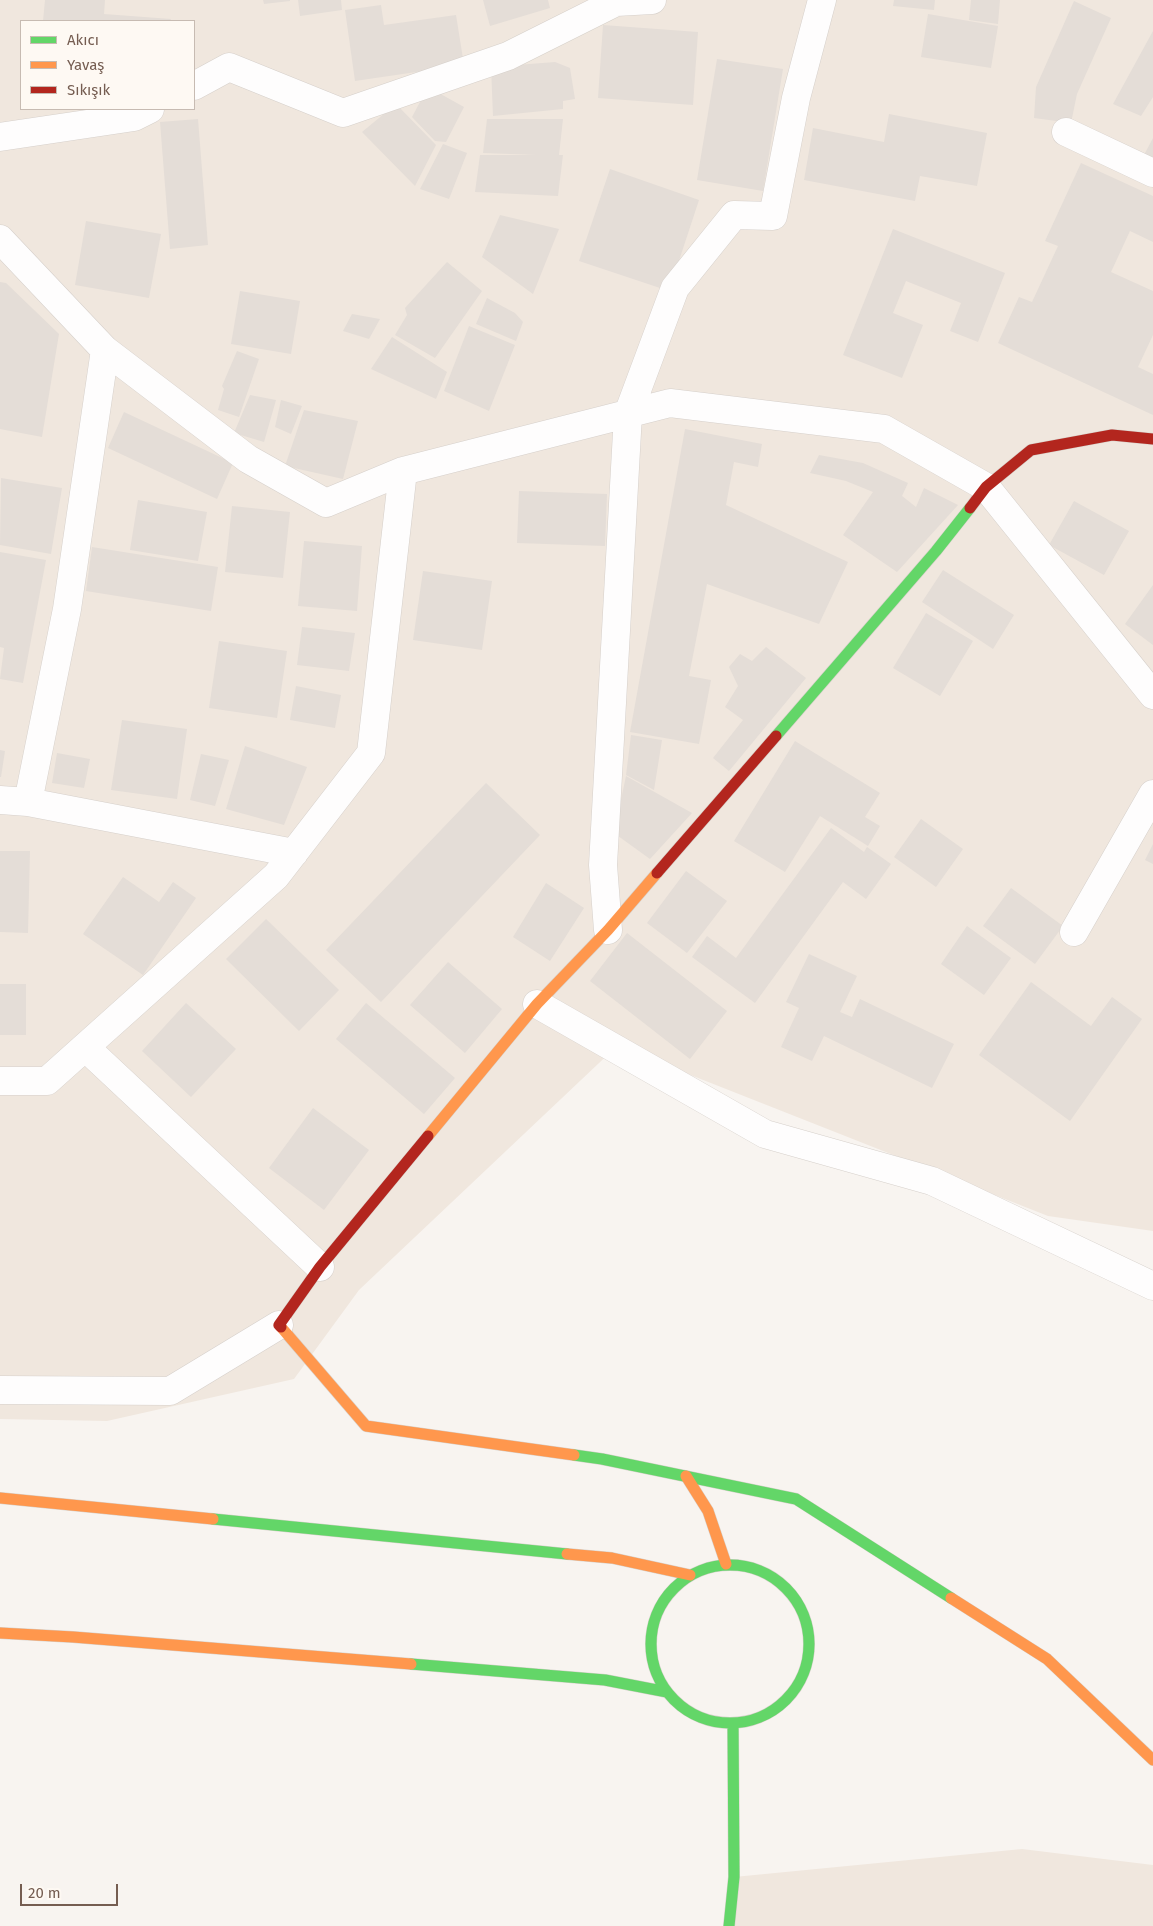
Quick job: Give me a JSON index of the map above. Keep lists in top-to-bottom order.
{
  "legend": ["Akıcı", "Yavaş", "Sıkışık"],
  "scale_bar": "20 m"
}
